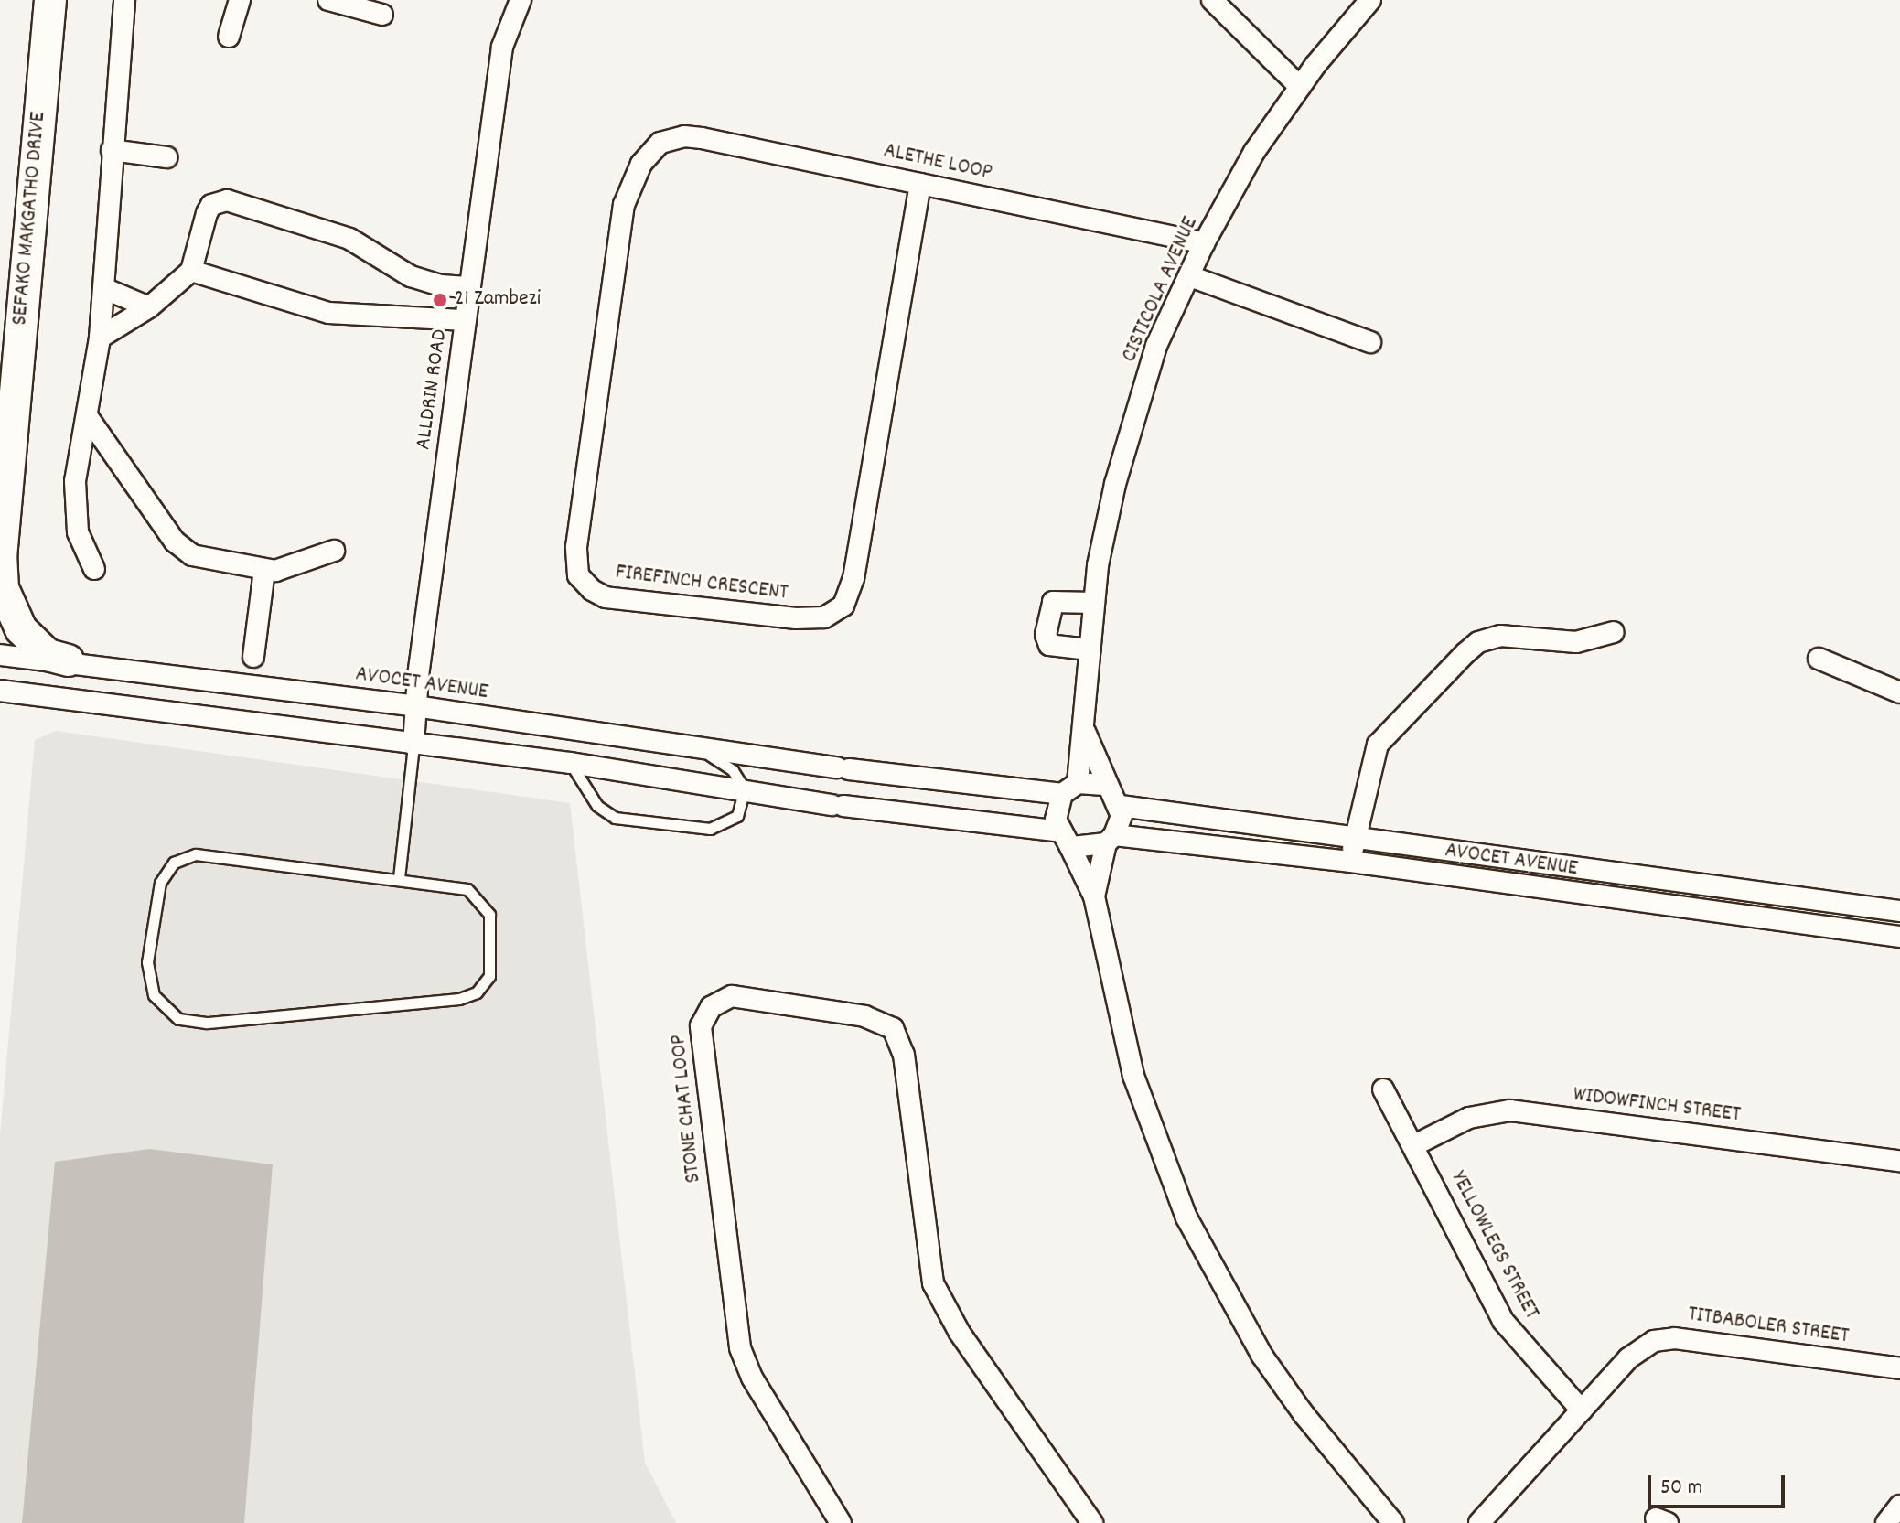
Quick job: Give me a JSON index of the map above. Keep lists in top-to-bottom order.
{
  "streets": {
    "main road": ["SEFAKO MAKGATHO DRIVE"],
    "street": [
      "ALETHE LOOP",
      "CISTICOLA AVENUE",
      "ALLDRIN ROAD",
      "FIREFINCH CRESCENT",
      "AVOCET AVENUE",
      "WIDOWFINCH STREET",
      "STONE CHAT LOOP",
      "YELLOWLEGS STREET",
      "TITBABOLER STREET"
    ]
  },
  "crossings": [
    ["ALETHE LOOP", "CISTICOLA AVENUE"],
    ["ALETHE LOOP", "FIREFINCH CRESCENT"],
    ["CISTICOLA AVENUE", "AVOCET AVENUE"],
    ["ALLDRIN ROAD", "AVOCET AVENUE"],
    ["WIDOWFINCH STREET", "YELLOWLEGS STREET"],
    ["YELLOWLEGS STREET", "TITBABOLER STREET"]
  ],
  "places": ["21 Zambezi"],
  "scale_bar": "50 m"
}
